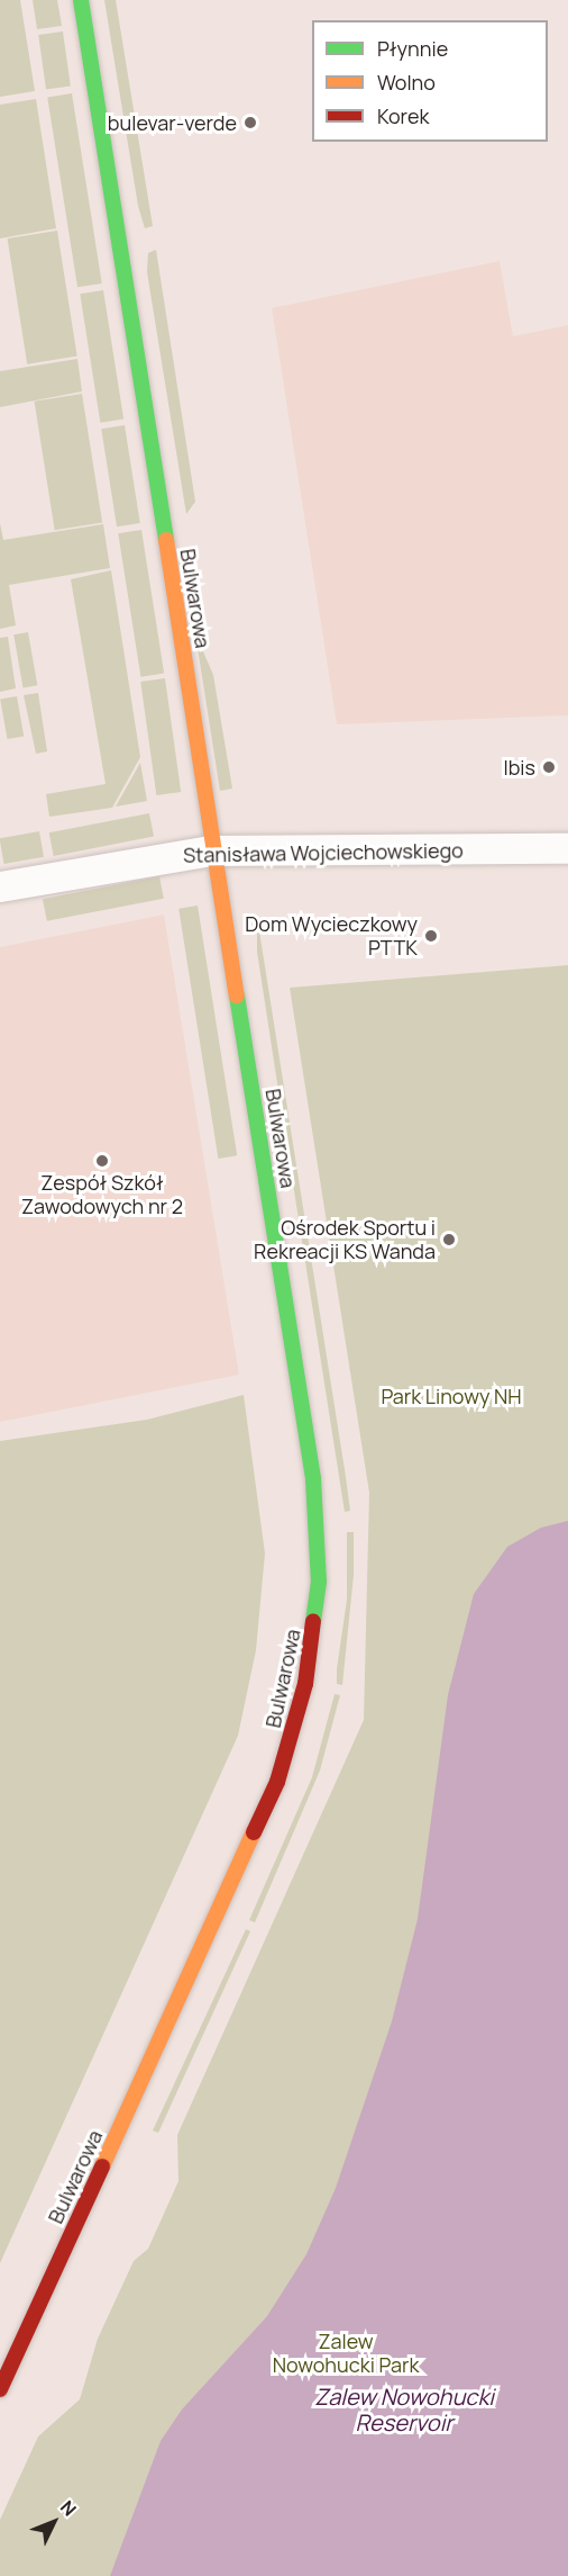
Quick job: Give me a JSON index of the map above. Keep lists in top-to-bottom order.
{
  "streets": {
    "street": ["Bulwarowa", "Stanisława Wojciechowskiego"]
  },
  "crossings": [
    ["Bulwarowa", "Stanisława Wojciechowskiego"]
  ],
  "water": ["Zalew Nowohucki Reservoir"],
  "parks": ["Park Linowy NH", "Zalew Nowohucki Park"],
  "places": [
    "bulevar-verde",
    "Ibis",
    "Dom Wycieczkowy PTTK",
    "Zespół Szkół Zawodowych nr 2",
    "Ośrodek Sportu i Rekreacji KS Wanda"
  ],
  "legend": ["Płynnie", "Wolno", "Korek"],
  "north": "top right"
}
